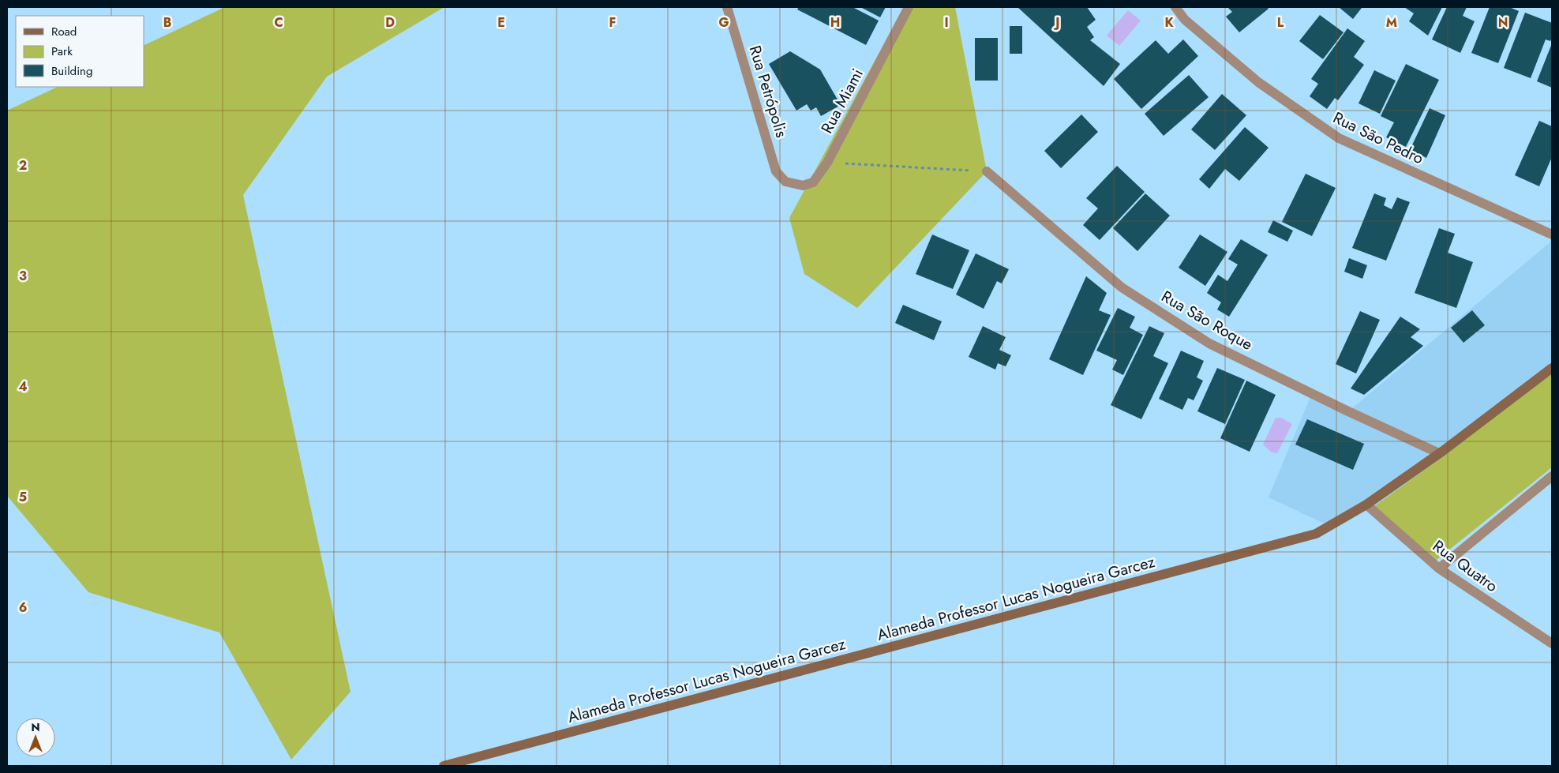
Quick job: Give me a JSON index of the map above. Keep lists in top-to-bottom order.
{
  "streets": {
    "main road": ["Alameda Professor Lucas Nogueira Garcez"],
    "street": [
      "Rua Petrópolis",
      "Rua Miami",
      "Rua São Pedro",
      "Rua São Roque",
      "Rua Quatro"
    ]
  },
  "crossings": [
    ["Rua Petrópolis", "Rua Miami"],
    ["Rua São Roque", "Alameda Professor Lucas Nogueira Garcez"],
    ["Rua Quatro", "Alameda Professor Lucas Nogueira Garcez"]
  ],
  "legend": ["Road", "Park", "Building"],
  "north": "top",
  "grid": {
    "columns": [
      "B",
      "C",
      "D",
      "E",
      "F",
      "G",
      "H",
      "I",
      "J",
      "K",
      "L",
      "M",
      "N"
    ],
    "rows": [
      "2",
      "3",
      "4",
      "5",
      "6"
    ]
  }
}
